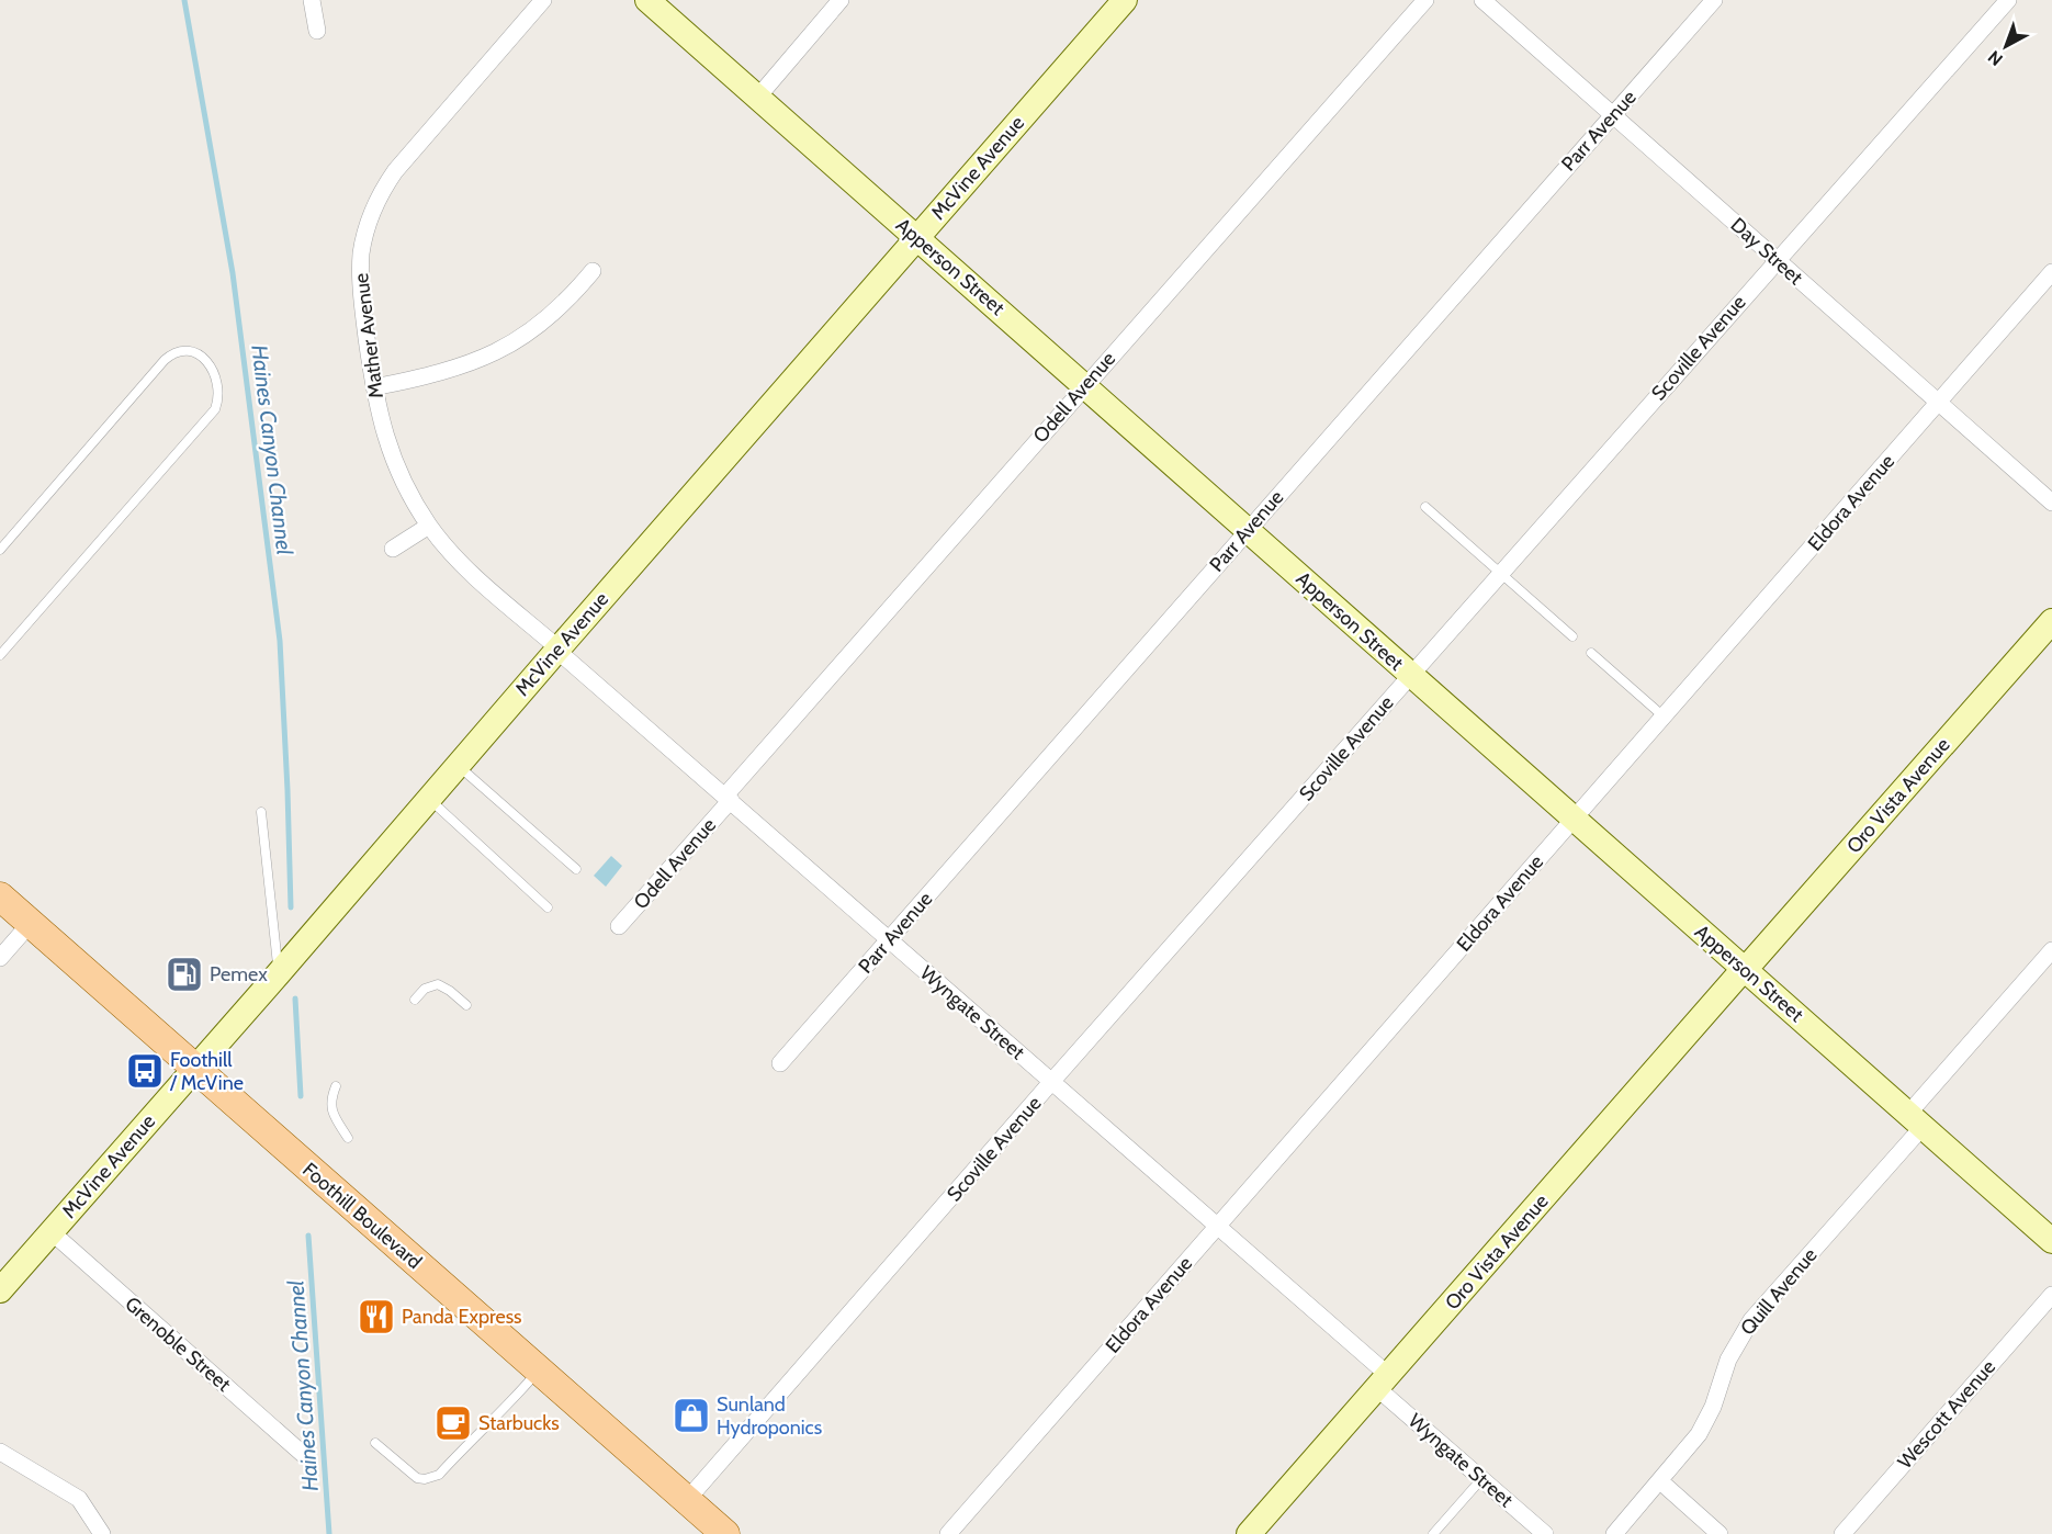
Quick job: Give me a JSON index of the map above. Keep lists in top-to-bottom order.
{
  "streets": {
    "main road": ["Foothill Boulevard"],
    "street": [
      "Parr Avenue",
      "McVine Avenue",
      "Day Street",
      "Apperson Street",
      "Mather Avenue",
      "Scoville Avenue",
      "Odell Avenue",
      "Eldora Avenue",
      "Oro Vista Avenue",
      "Wyngate Street",
      "Quill Avenue",
      "Grenoble Street",
      "Wescott Avenue"
    ]
  },
  "crossings": [
    ["Parr Avenue", "Day Street"],
    ["Parr Avenue", "Apperson Street"],
    ["Parr Avenue", "Wyngate Street"],
    ["McVine Avenue", "Apperson Street"],
    ["McVine Avenue", "Mather Avenue"],
    ["McVine Avenue", "Wyngate Street"],
    ["McVine Avenue", "Foothill Boulevard"],
    ["McVine Avenue", "Grenoble Street"],
    ["Day Street", "Scoville Avenue"],
    ["Day Street", "Eldora Avenue"],
    ["Apperson Street", "Scoville Avenue"],
    ["Apperson Street", "Odell Avenue"],
    ["Apperson Street", "Eldora Avenue"],
    ["Apperson Street", "Oro Vista Avenue"],
    ["Apperson Street", "Quill Avenue"],
    ["Mather Avenue", "Wyngate Street"],
    ["Scoville Avenue", "Wyngate Street"],
    ["Scoville Avenue", "Foothill Boulevard"],
    ["Odell Avenue", "Wyngate Street"],
    ["Eldora Avenue", "Wyngate Street"],
    ["Oro Vista Avenue", "Wyngate Street"]
  ],
  "water": ["Haines Canyon Channel"],
  "places": {
    "fuel station": ["Pemex"],
    "bus stop": ["Foothill / McVine"],
    "restaurant": ["Panda Express"],
    "shop": ["Sunland Hydroponics"],
    "cafe": ["Starbucks"]
  },
  "north": "bottom left"
}
